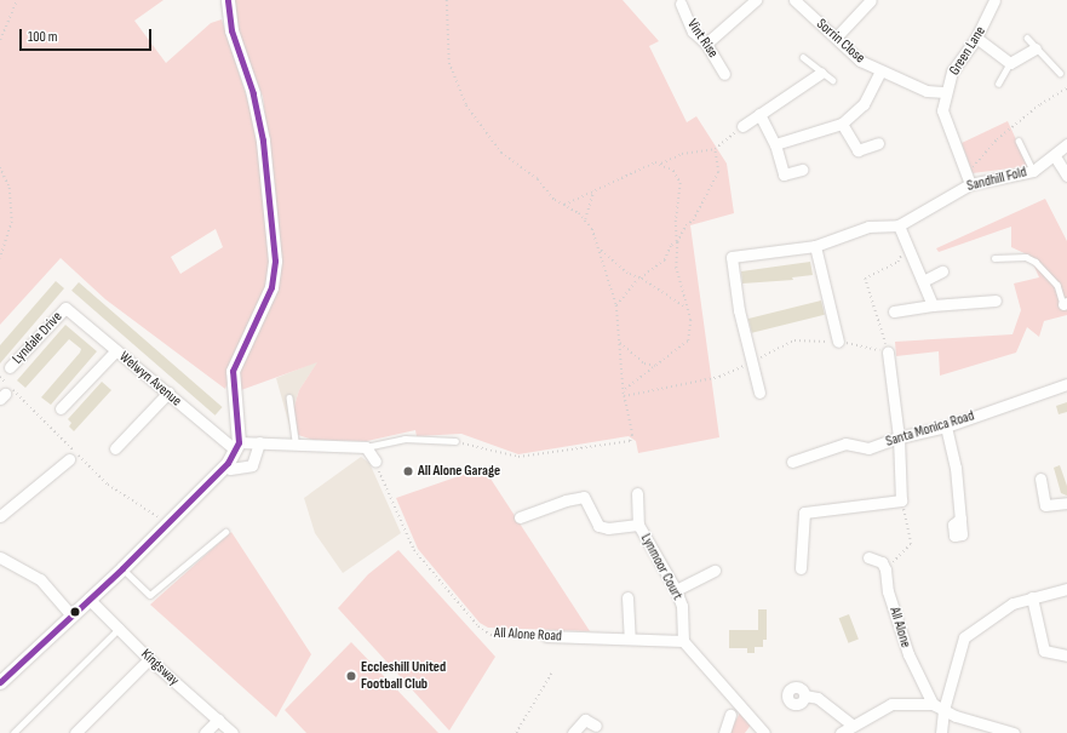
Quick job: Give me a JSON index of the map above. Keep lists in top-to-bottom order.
{
  "streets": {
    "street": [
      "Vint Rise",
      "Sorrin Close",
      "Green Lane",
      "Sandhill Fold",
      "Lyndale Drive",
      "Welwyn Avenue",
      "Santa Monica Road",
      "Lynmoor Court",
      "All Alone",
      "All Alone Road",
      "Kingsway"
    ]
  },
  "crossings": [
    ["Sorrin Close", "Green Lane"],
    ["Green Lane", "Sandhill Fold"],
    ["Lyndale Drive", "Welwyn Avenue"],
    ["Lynmoor Court", "All Alone Road"]
  ],
  "places": ["All Alone Garage", "Eccleshill United Football Club"],
  "scale_bar": "100 m"
}
